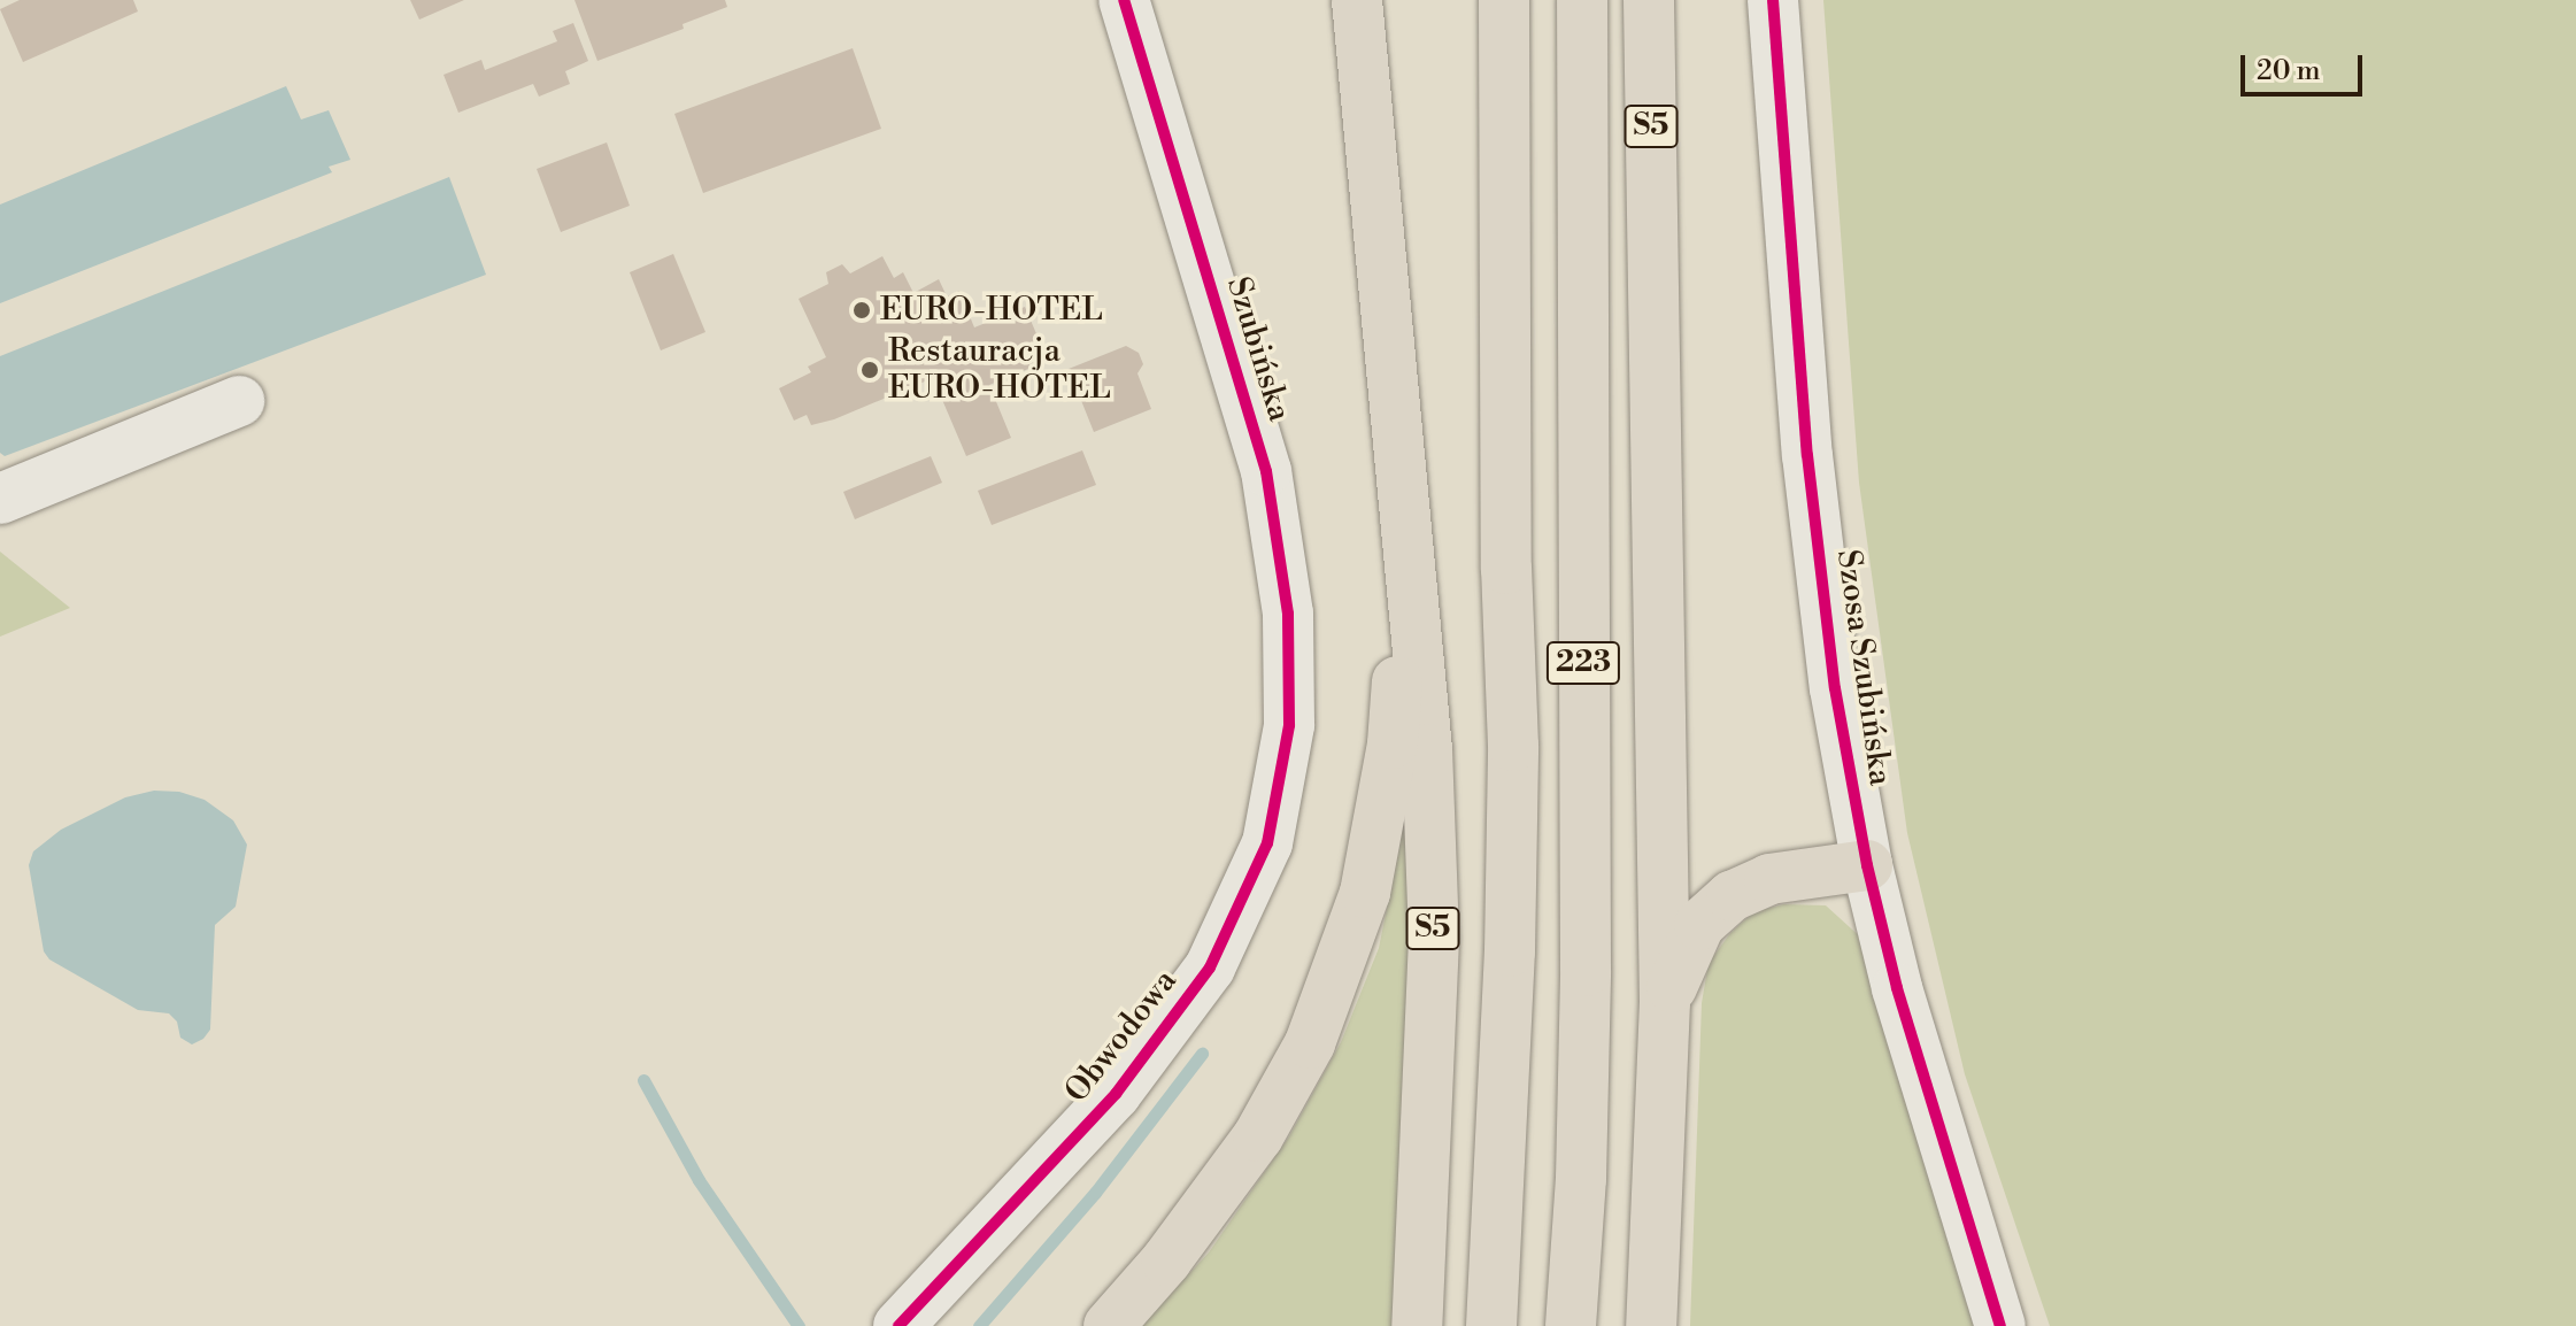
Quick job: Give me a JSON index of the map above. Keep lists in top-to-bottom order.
{
  "streets": {
    "main road": ["S5", "223"],
    "street": ["Szubińska", "Szosa Szubińska", "Obwodowa"]
  },
  "crossings": [
    ["Szubińska", "Obwodowa"]
  ],
  "places": ["EURO-HOTEL", "Restauracja EURO-HOTEL"],
  "scale_bar": "20 m"
}
